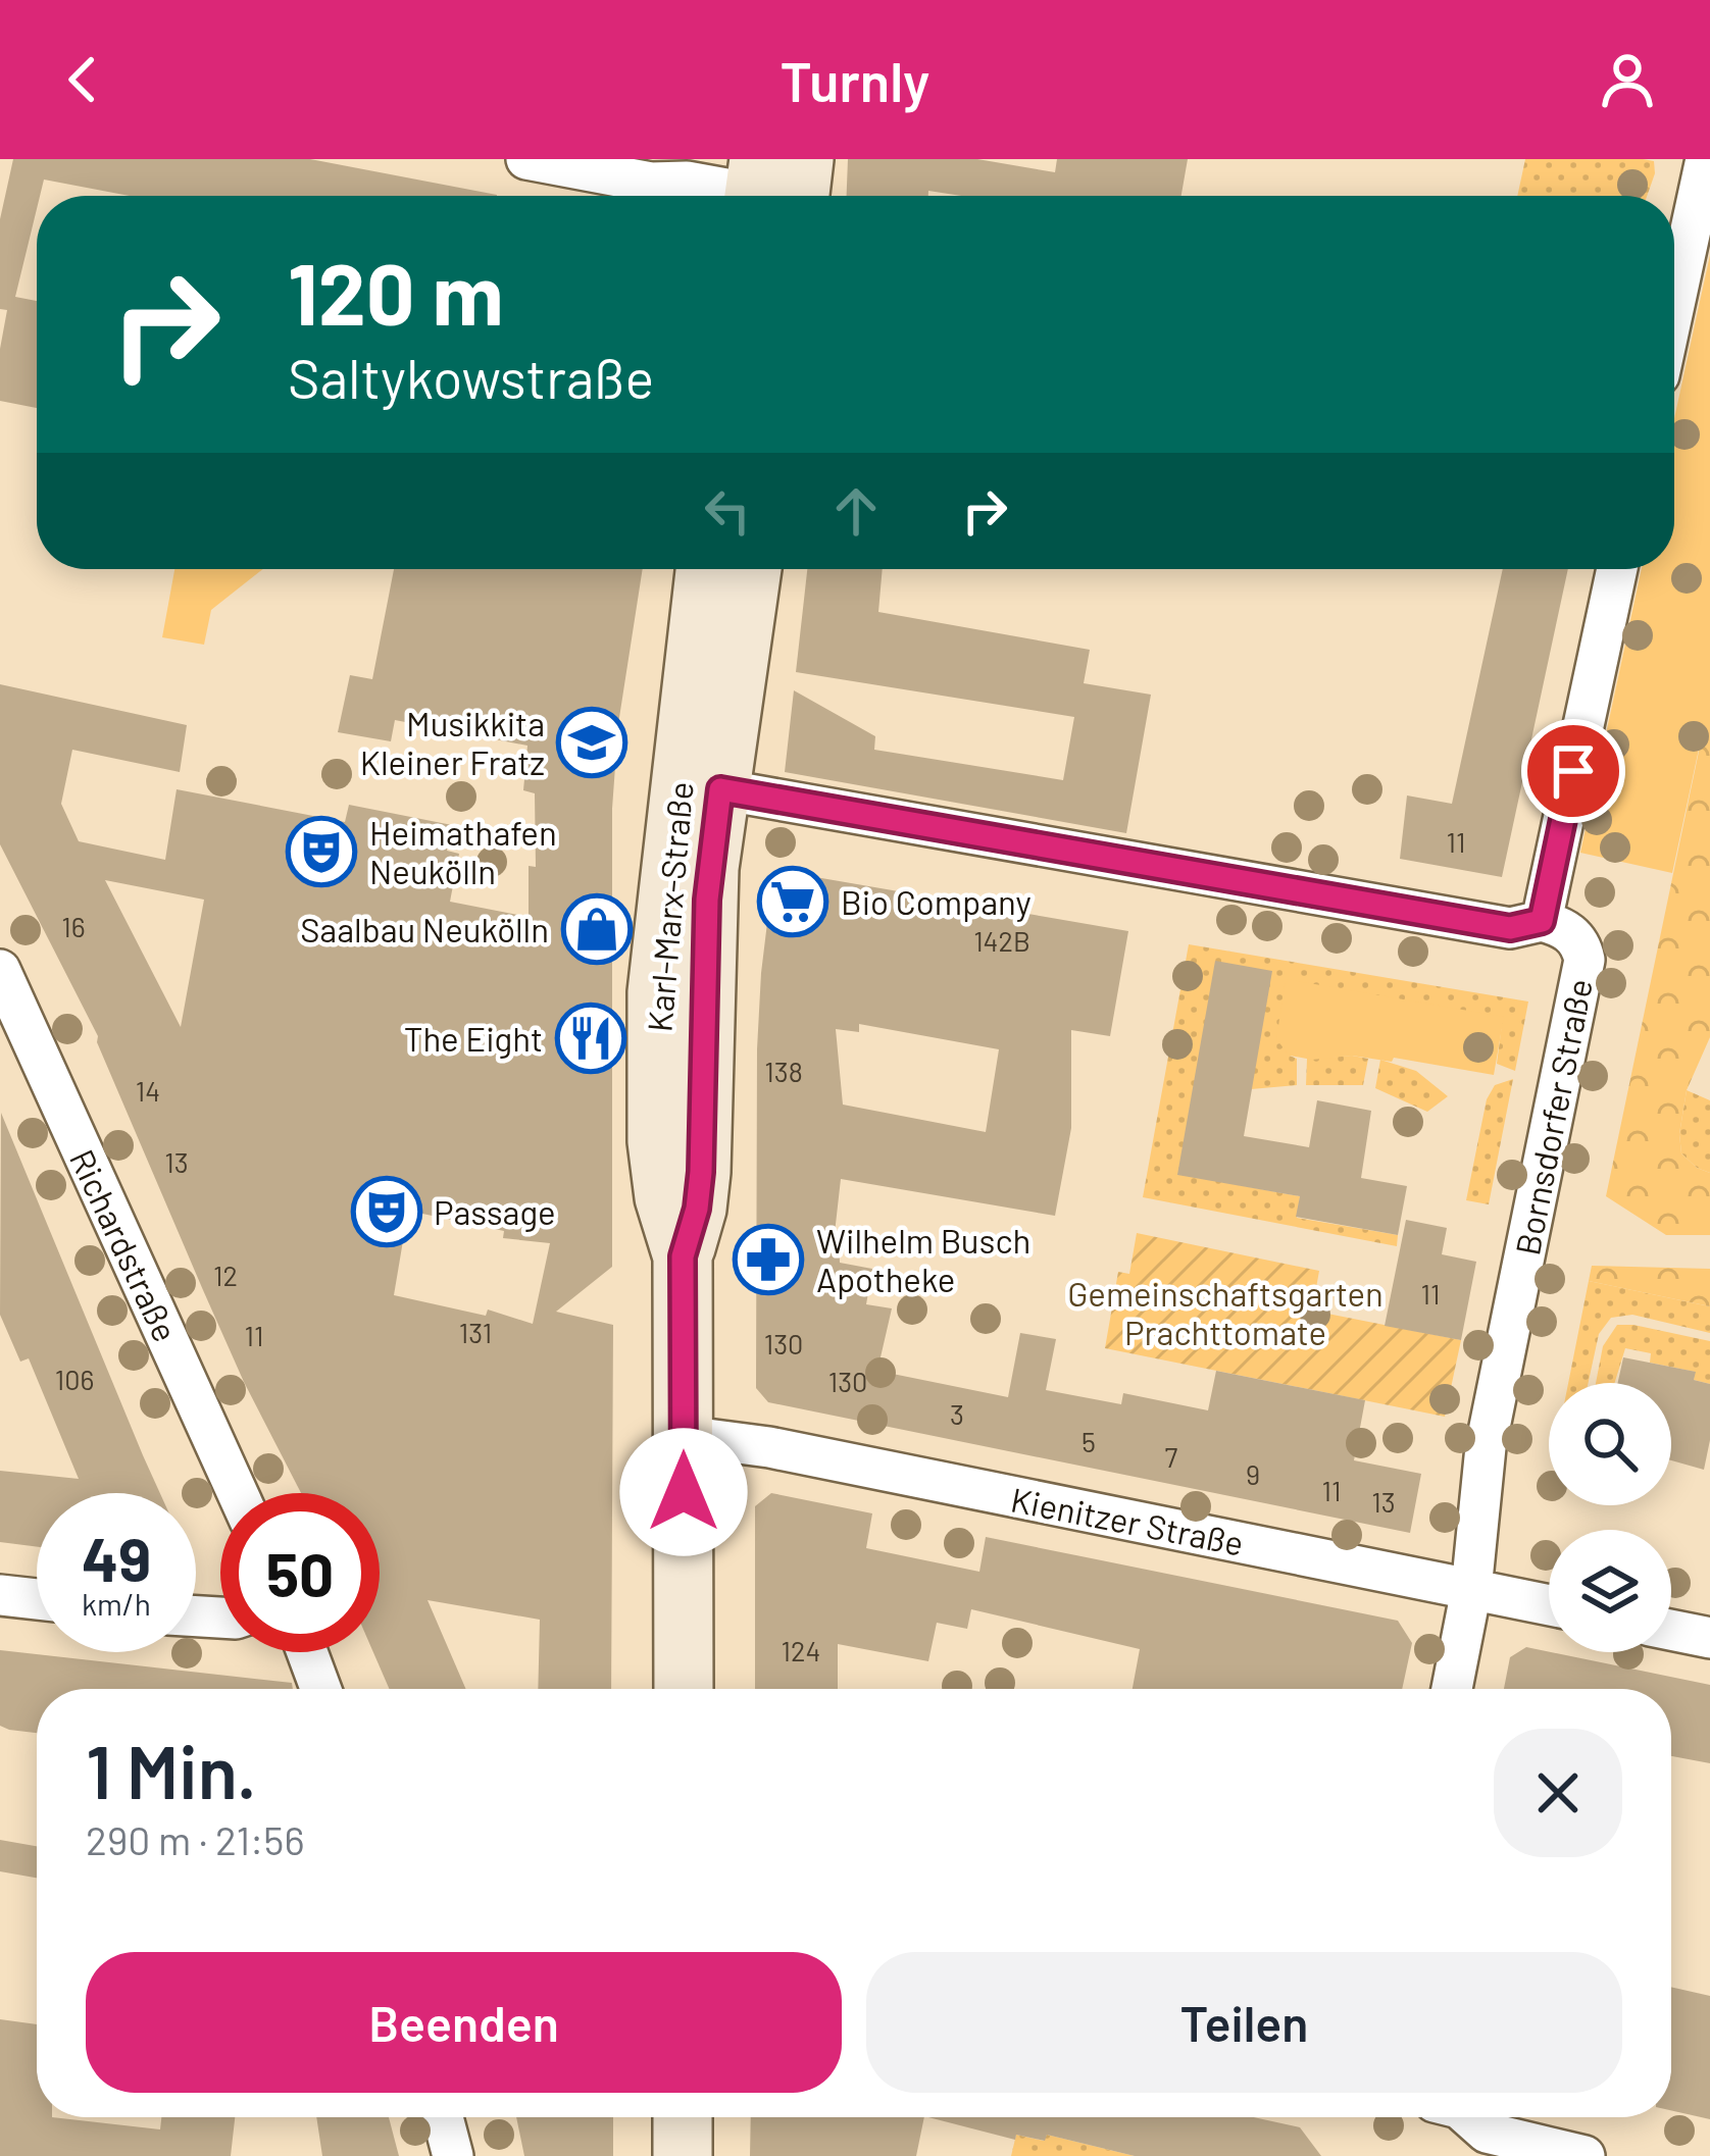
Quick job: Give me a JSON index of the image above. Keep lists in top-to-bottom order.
{
  "streets": {
    "main road": ["Karl-Marx-Straße"],
    "street": ["Bornsdorfer Straße", "Richardstraße", "Kienitzer Straße"]
  },
  "crossings": [
    ["Karl-Marx-Straße", "Kienitzer Straße"],
    ["Bornsdorfer Straße", "Kienitzer Straße"]
  ],
  "parks": ["Gemeinschaftsgarten Prachttomate"],
  "places": {
    "school or university": ["Musikkita Kleiner Fratz"],
    "theatre": ["Heimathafen Neukölln", "Passage"],
    "supermarket": ["Bio Company"],
    "shop": ["Saalbau Neukölln"],
    "restaurant": ["The Eight"],
    "pharmacy": ["Wilhelm Busch Apotheke"]
  },
  "house_numbers": [
    "11",
    "16",
    "142B",
    "138",
    "14",
    "13",
    "12",
    "11",
    "131",
    "11",
    "130",
    "106",
    "130",
    "3",
    "5",
    "7",
    "9",
    "11",
    "13",
    "124"
  ],
  "page": {
    "header": "Turnly",
    "turn": ["120 m", "Saltykowstraße"],
    "speed": "49 km/h",
    "limit": "50",
    "heading": ["1 Min.", "290 m · 21:56"],
    "buttons": ["Beenden", "Teilen"]
  }
}
